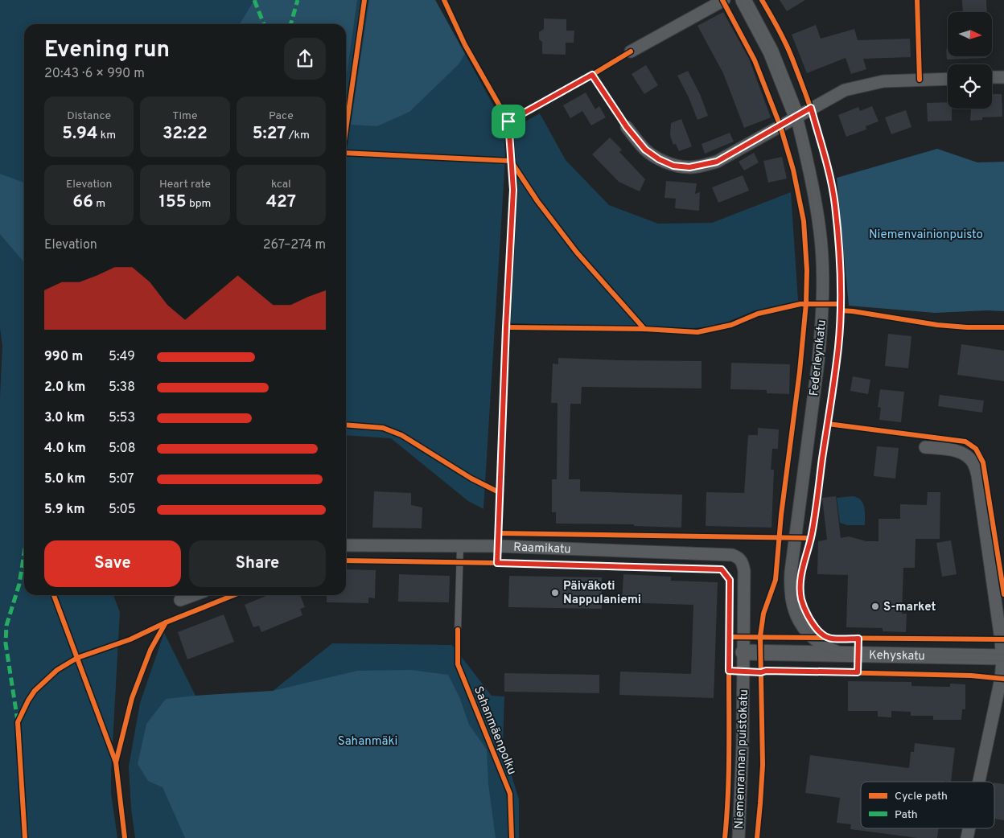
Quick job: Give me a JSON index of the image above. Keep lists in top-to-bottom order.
{
  "streets": {
    "street": [
      "Federleynkatu",
      "Raamikatu",
      "Kehyskatu",
      "Niemenrannan puistokatu"
    ],
    "cycle path": ["Sahanmäenpolku"]
  },
  "crossings": [
    ["Federleynkatu", "Kehyskatu"],
    ["Raamikatu", "Niemenrannan puistokatu"],
    ["Kehyskatu", "Niemenrannan puistokatu"]
  ],
  "parks": ["Niemenvainionpuisto", "Sahanmäki"],
  "places": ["Päiväkoti Nappulaniemi", "S-market"],
  "legend": ["Cycle path", "Path"],
  "north": "right",
  "page": {
    "heading": ["Evening run", "20:43 · 6 × 990 m"],
    "stats": [
      ["Distance", "5.94 km"],
      ["Time", "32:22"],
      ["Pace", "5:27 /km"],
      ["Elevation", "66 m"],
      ["Heart rate", "155 bpm"],
      ["kcal", "427"]
    ],
    "chart": ["Elevation", "267–274 m"],
    "list": [
      {
        "name": "990 m",
        "note": "5:49"
      },
      {
        "name": "2.0 km",
        "note": "5:38"
      },
      {
        "name": "3.0 km",
        "note": "5:53"
      },
      {
        "name": "4.0 km",
        "note": "5:08"
      },
      {
        "name": "5.0 km",
        "note": "5:07"
      },
      {
        "name": "5.9 km",
        "note": "5:05"
      }
    ],
    "buttons": ["Save", "Share"]
  }
}
